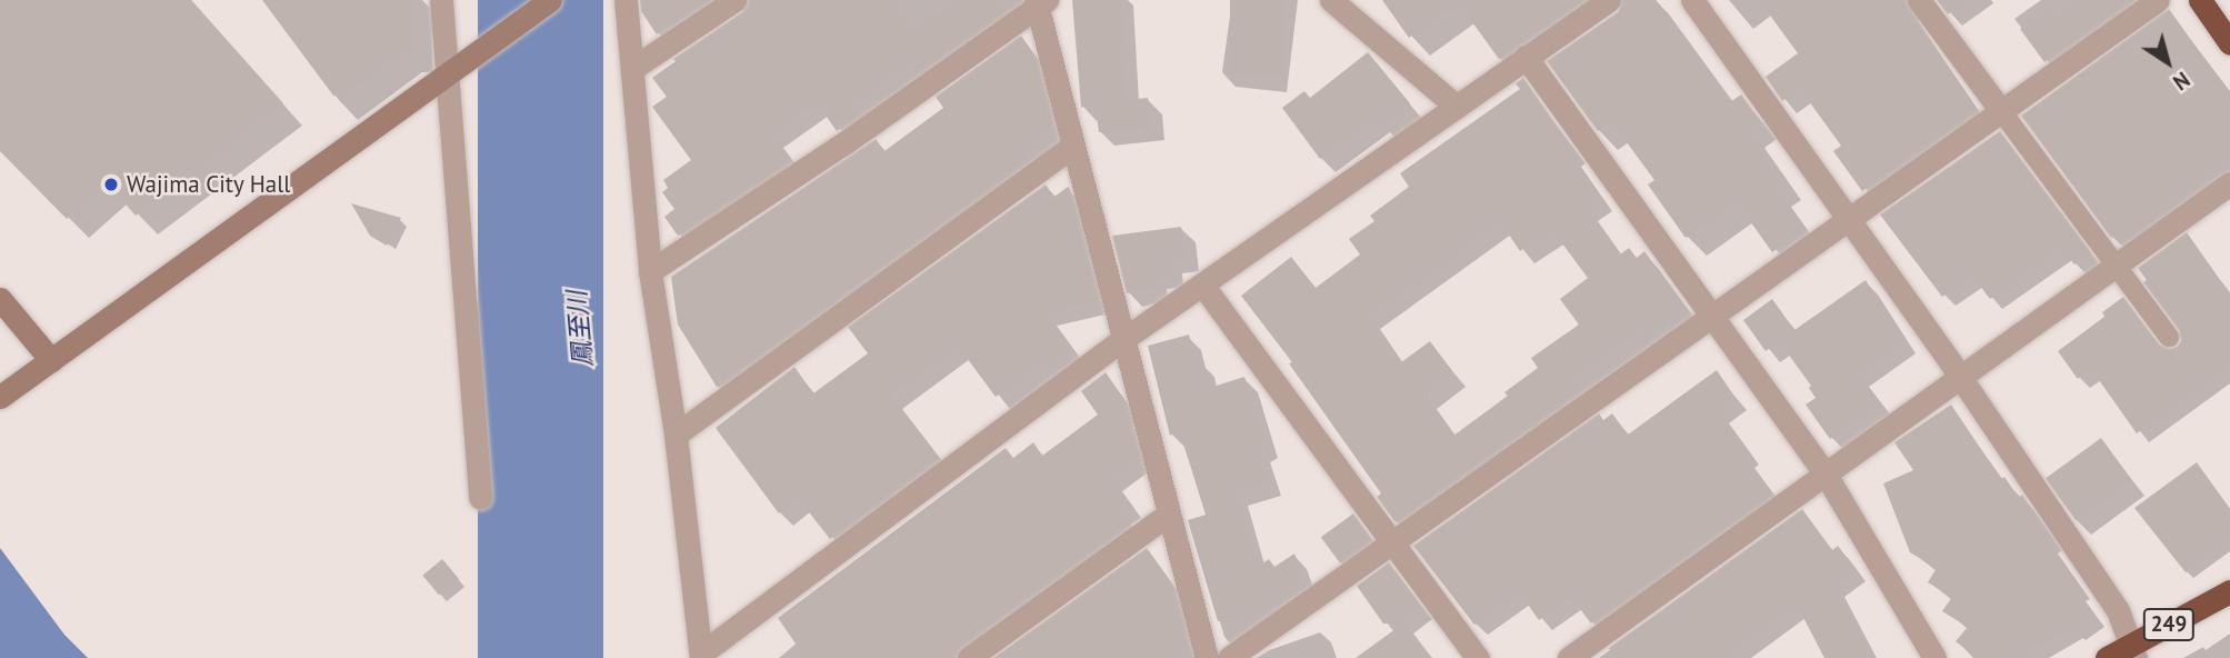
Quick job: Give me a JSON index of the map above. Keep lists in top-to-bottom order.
{
  "streets": {
    "highway": ["249"]
  },
  "water": ["鳳至川"],
  "places": ["Wajima City Hall"],
  "north": "bottom right"
}
